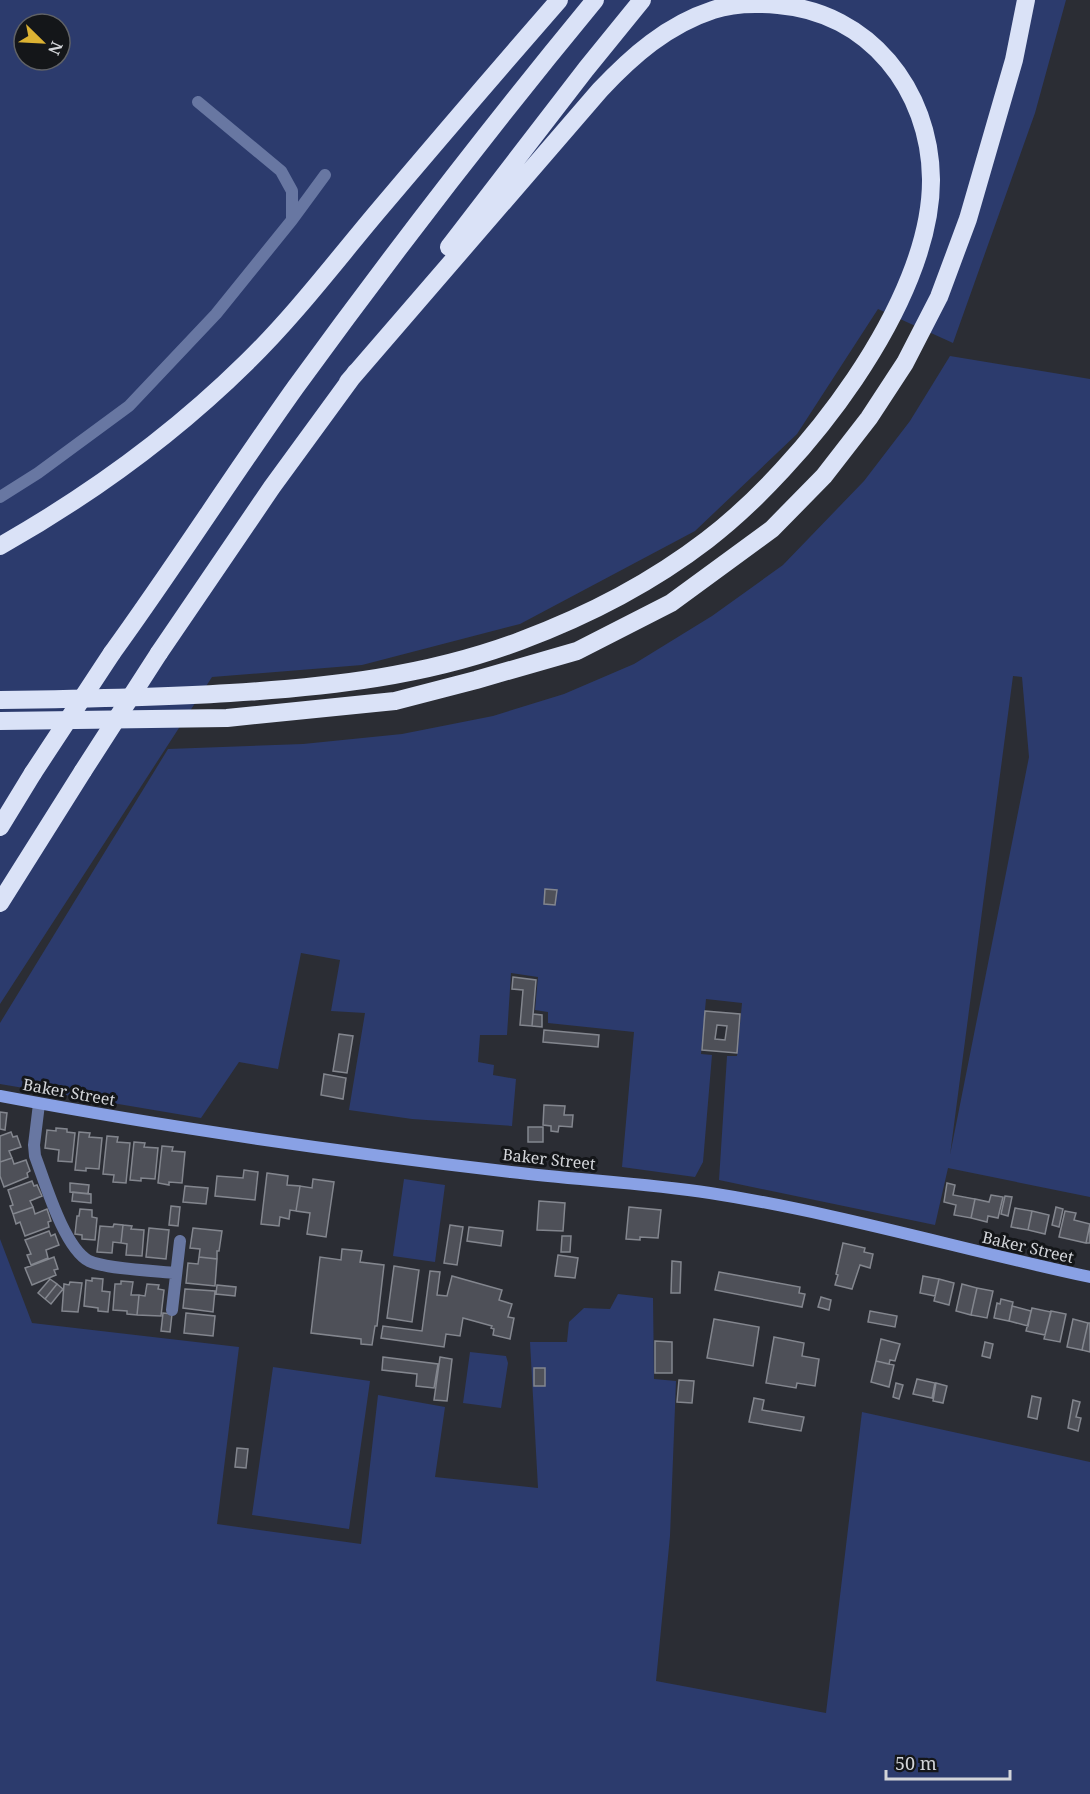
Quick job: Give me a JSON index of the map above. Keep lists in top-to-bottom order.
{
  "streets": {
    "main road": ["Baker Street"]
  },
  "scale_bar": "50 m",
  "north": "bottom right"
}
